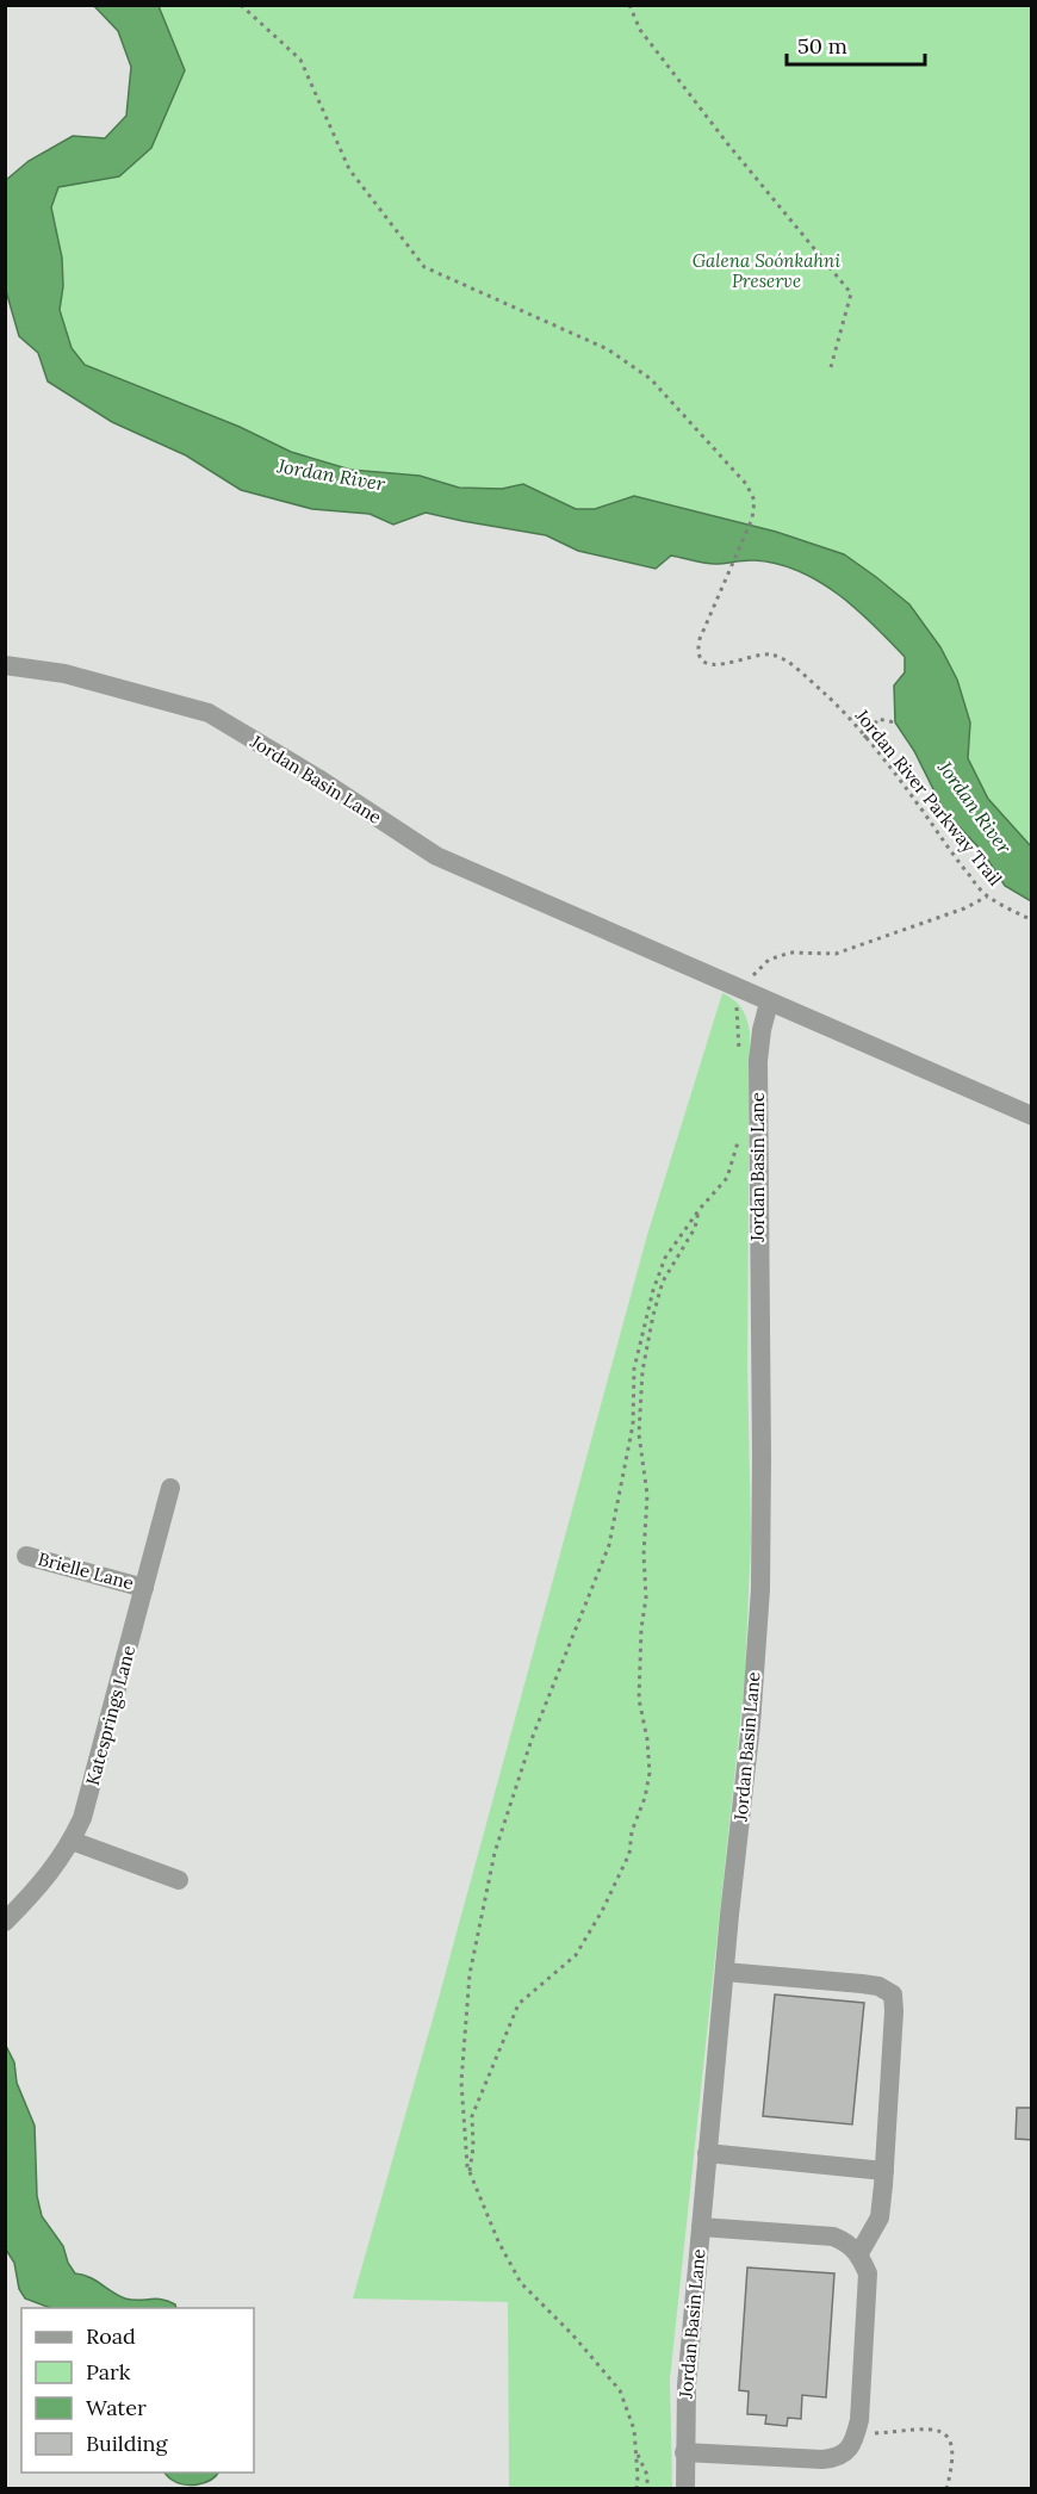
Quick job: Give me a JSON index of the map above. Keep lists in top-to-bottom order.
{
  "streets": {
    "street": ["Jordan Basin Lane", "Brielle Lane", "Katesprings Lane"],
    "path": ["Jordan River Parkway Trail"]
  },
  "crossings": [
    ["Brielle Lane", "Katesprings Lane"]
  ],
  "water": ["Jordan River"],
  "parks": ["Galena Soónkahni Preserve"],
  "legend": [
    "Road",
    "Park",
    "Water",
    "Building"
  ],
  "scale_bar": "50 m"
}
